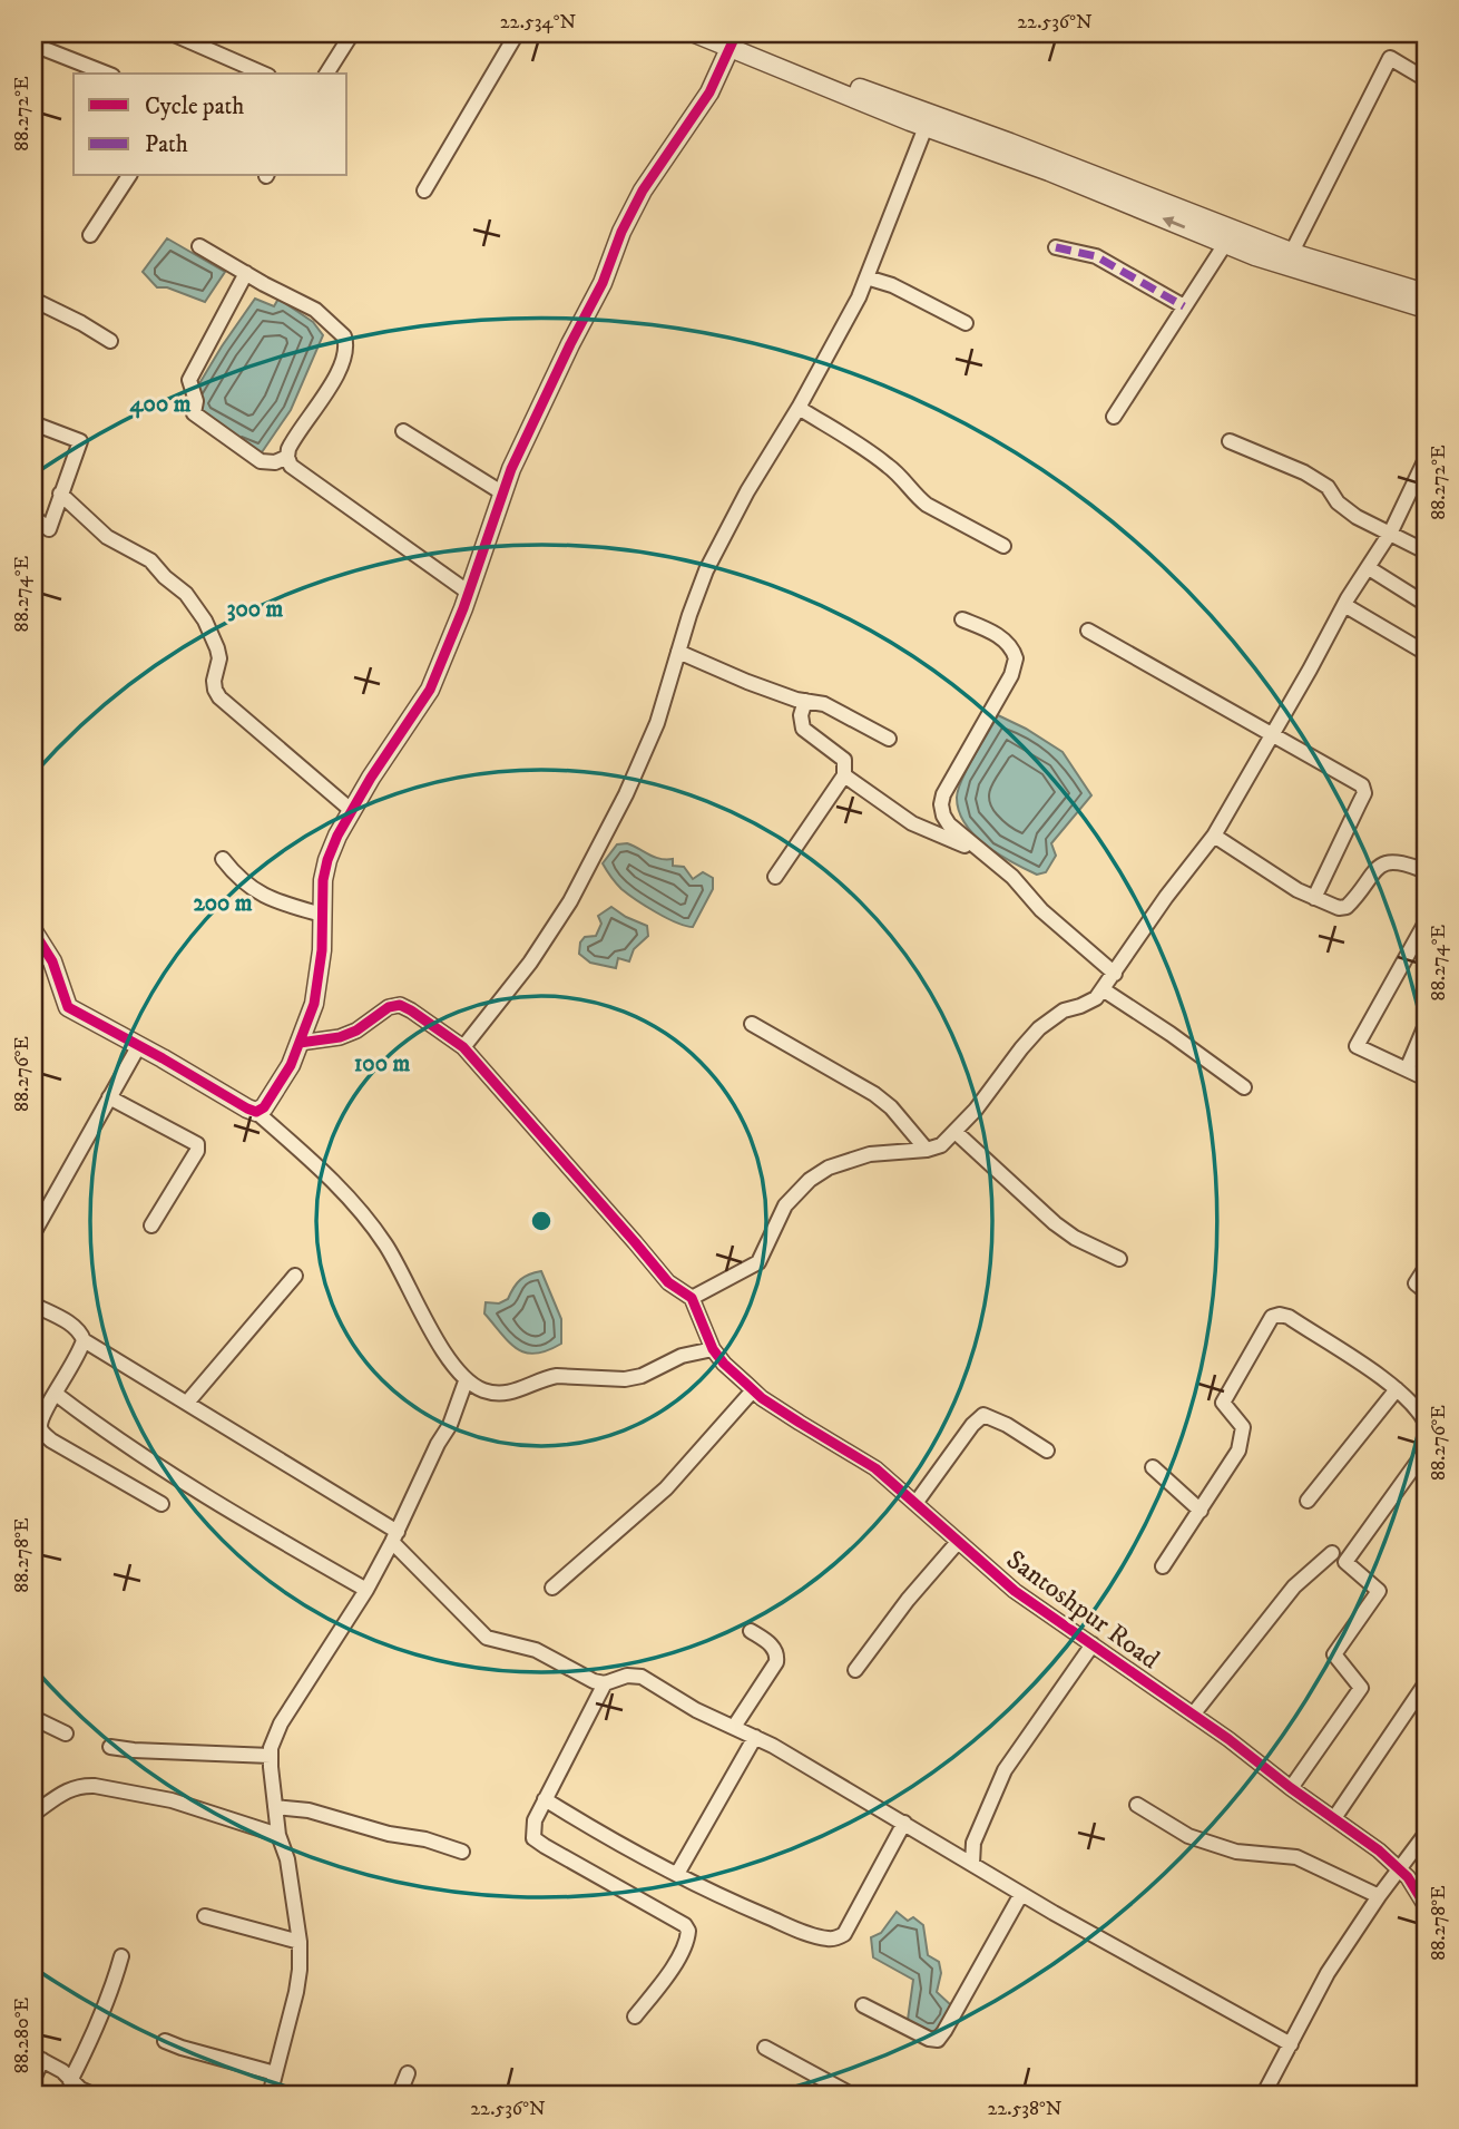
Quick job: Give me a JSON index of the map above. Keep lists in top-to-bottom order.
{
  "streets": {
    "street": ["Santoshpur Road"]
  },
  "legend": ["Cycle path", "Path"],
  "coordinates": [
    "22.534°N",
    "22.536°N",
    "88.272°E",
    "88.274°E",
    "88.276°E",
    "88.278°E",
    "88.280°E",
    "22.538°N"
  ],
  "rings": [
    "400 m",
    "300 m",
    "200 m",
    "100 m"
  ]
}
